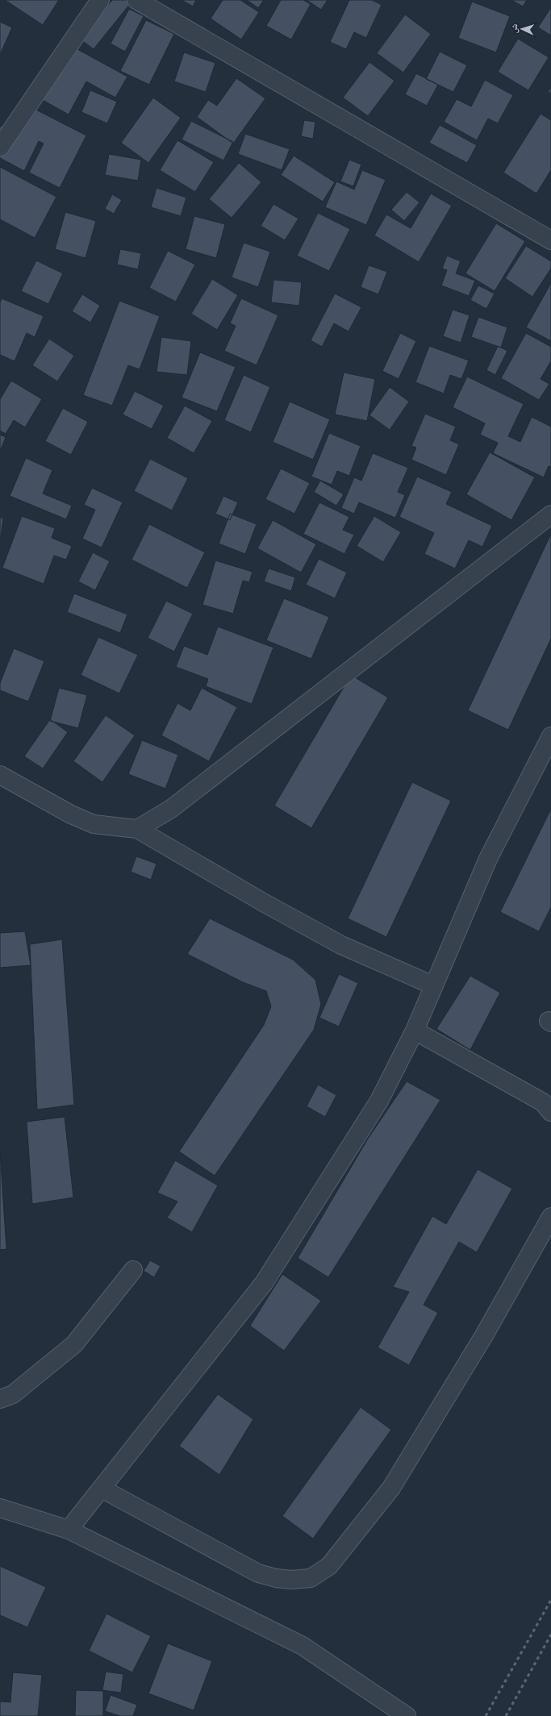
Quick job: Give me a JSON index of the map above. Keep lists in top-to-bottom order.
{
  "north": "left"
}
